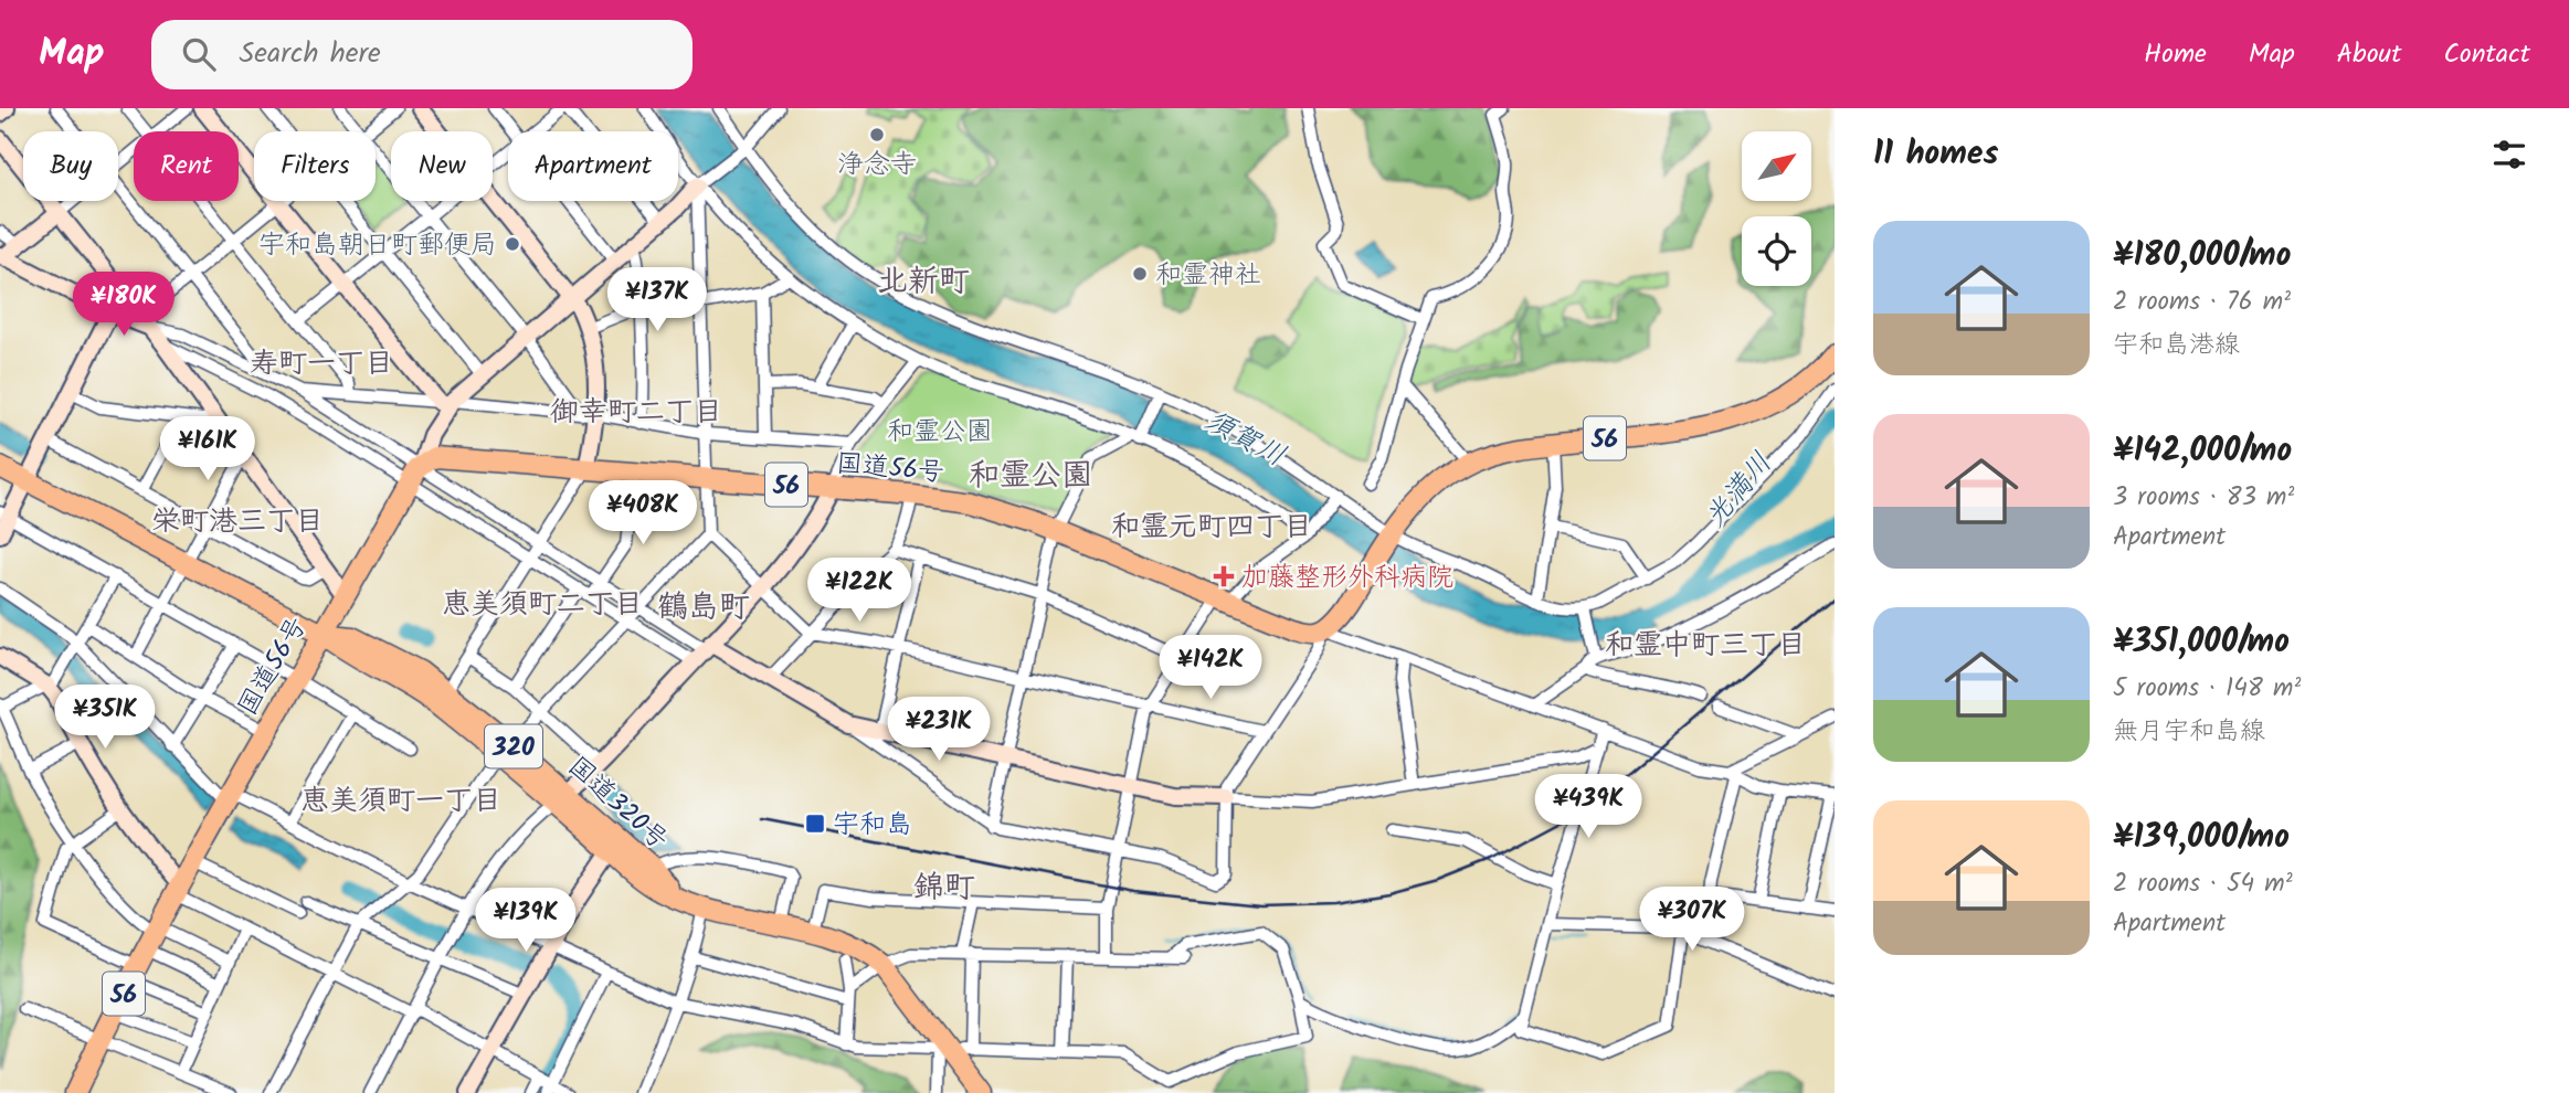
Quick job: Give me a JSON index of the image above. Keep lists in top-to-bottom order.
{
  "streets": {
    "highway": [
      "56",
      "国道56号",
      "320",
      "国道320号"
    ]
  },
  "crossings": [
    ["56", "国道56号"],
    ["国道56号", "国道320号"]
  ],
  "districts": [
    "北新町",
    "寿町一丁目",
    "御幸町二丁目",
    "和霊公園",
    "栄町港三丁目",
    "和霊元町四丁目",
    "恵美須町二丁目",
    "鶴島町",
    "和霊中町三丁目",
    "恵美須町一丁目",
    "錦町"
  ],
  "water": ["須賀川", "光満川"],
  "parks": ["和霊公園"],
  "places": {
    "other": ["浄念寺", "宇和島朝日町郵便局", "和霊神社"],
    "health": ["加藤整形外科病院"],
    "transit": ["宇和島"]
  },
  "north": "top right",
  "page": {
    "header": "Map",
    "search": "Search here",
    "nav": [
      "Home",
      "Map",
      "About",
      "Contact"
    ],
    "heading": "11 homes",
    "chip": [
      "Buy",
      "Rent",
      "Filters",
      "New",
      "Apartment"
    ],
    "list": [
      {
        "name": "¥180,000/mo",
        "note": "2 rooms · 76 m² · 宇和島港線"
      },
      {
        "name": "¥142,000/mo",
        "note": "3 rooms · 83 m² · Apartment"
      },
      {
        "name": "¥351,000/mo",
        "note": "5 rooms · 148 m² · 無月宇和島線"
      },
      {
        "name": "¥139,000/mo",
        "note": "2 rooms · 54 m² · Apartment"
      }
    ],
    "price": [
      "¥137K",
      "¥180K",
      "¥161K",
      "¥408K",
      "¥122K",
      "¥142K",
      "¥351K",
      "¥231K",
      "¥439K",
      "¥307K",
      "¥139K"
    ]
  }
}
